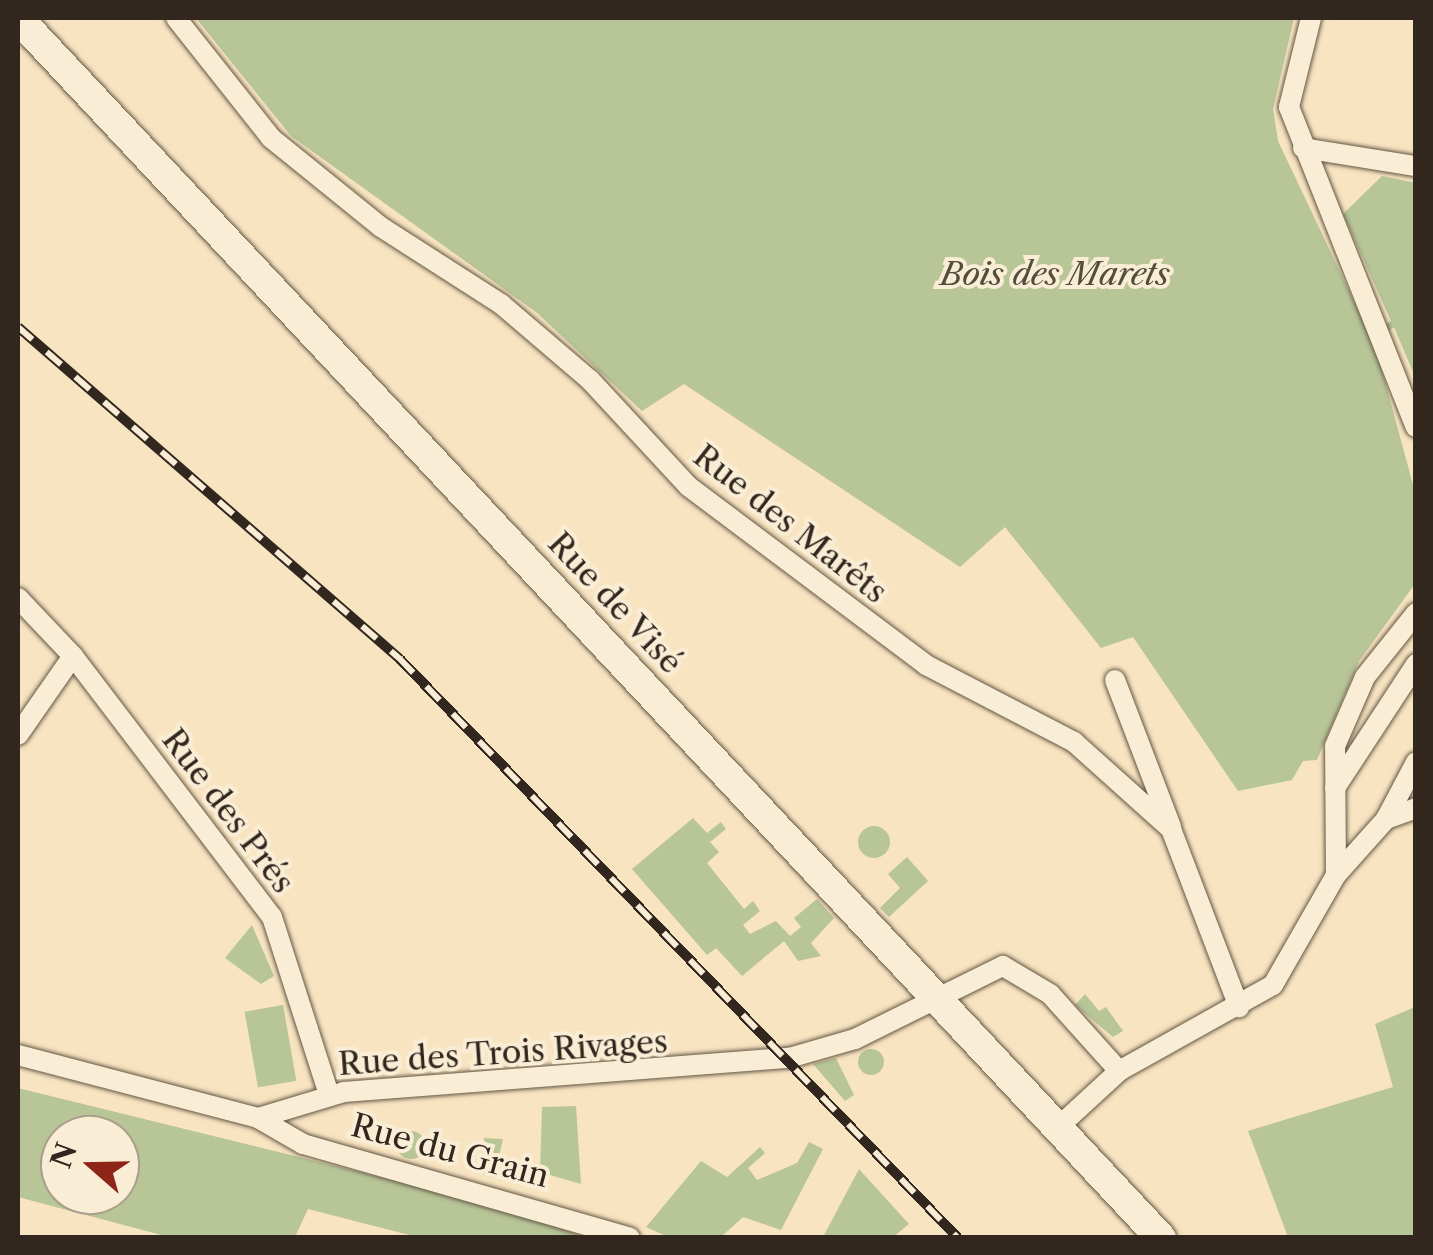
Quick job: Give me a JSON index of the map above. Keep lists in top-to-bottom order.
{
  "streets": {
    "street": [
      "Rue des Marêts",
      "Rue de Visé",
      "Rue des Prés",
      "Rue des Trois Rivages",
      "Rue du Grain"
    ]
  },
  "crossings": [
    ["Rue de Visé", "Rue des Trois Rivages"],
    ["Rue des Prés", "Rue des Trois Rivages"],
    ["Rue des Trois Rivages", "Rue du Grain"]
  ],
  "parks": ["Bois des Marets"],
  "north": "left"
}
